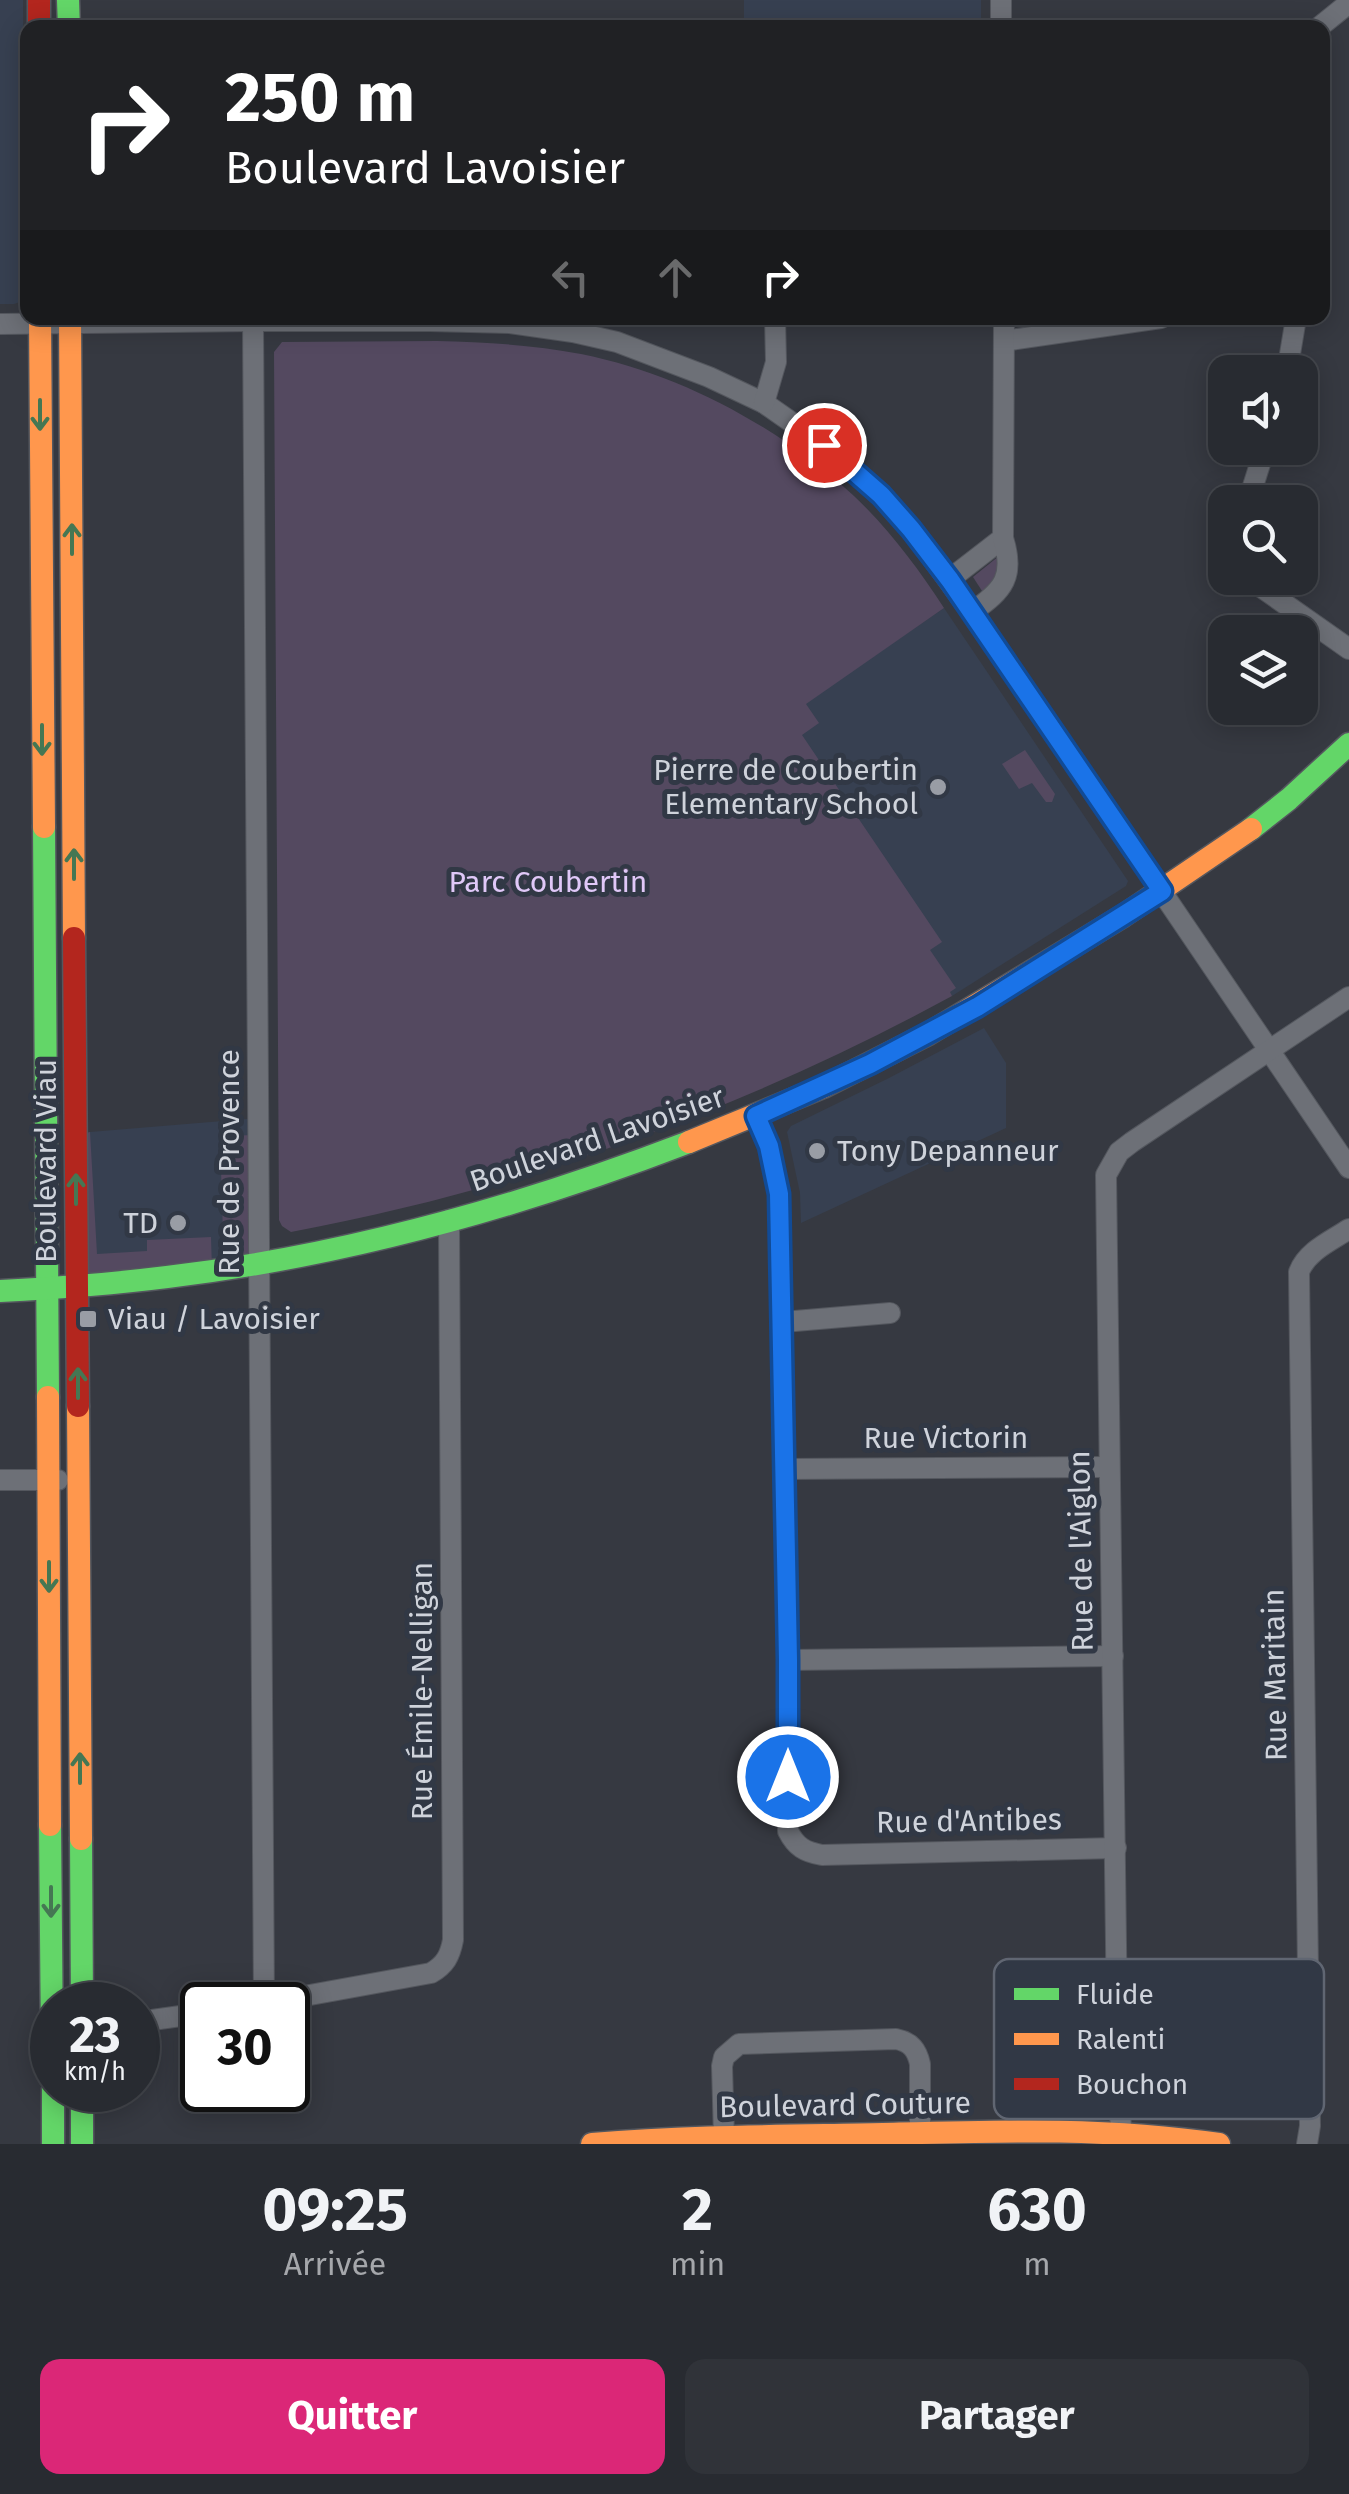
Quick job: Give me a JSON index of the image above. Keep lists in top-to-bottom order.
{
  "streets": {
    "main road": ["Boulevard Lavoisier", "Boulevard Viau", "Boulevard Couture"],
    "street": [
      "Rue de Provence",
      "Rue Victorin",
      "Rue de l'Aiglon",
      "Rue Maritain",
      "Rue Émile-Nelligan",
      "Rue d'Antibes"
    ]
  },
  "crossings": [
    ["Boulevard Lavoisier", "Boulevard Viau"],
    ["Boulevard Lavoisier", "Rue de Provence"],
    ["Boulevard Lavoisier", "Rue Émile-Nelligan"],
    ["Rue Victorin", "Rue de l'Aiglon"],
    ["Rue de l'Aiglon", "Rue d'Antibes"]
  ],
  "parks": ["Parc Coubertin"],
  "places": {
    "other": ["Pierre de Coubertin Elementary School", "Tony Depanneur", "TD"],
    "transit": ["Viau / Lavoisier"]
  },
  "legend": ["Fluide", "Ralenti", "Bouchon"],
  "page": {
    "turn": ["250 m", "Boulevard Lavoisier"],
    "speed": "23 km/h",
    "limit": "30",
    "eta": [
      "09:25",
      "Arrivée",
      "2",
      "min",
      "630",
      "m"
    ],
    "buttons": ["Quitter", "Partager"]
  }
}
